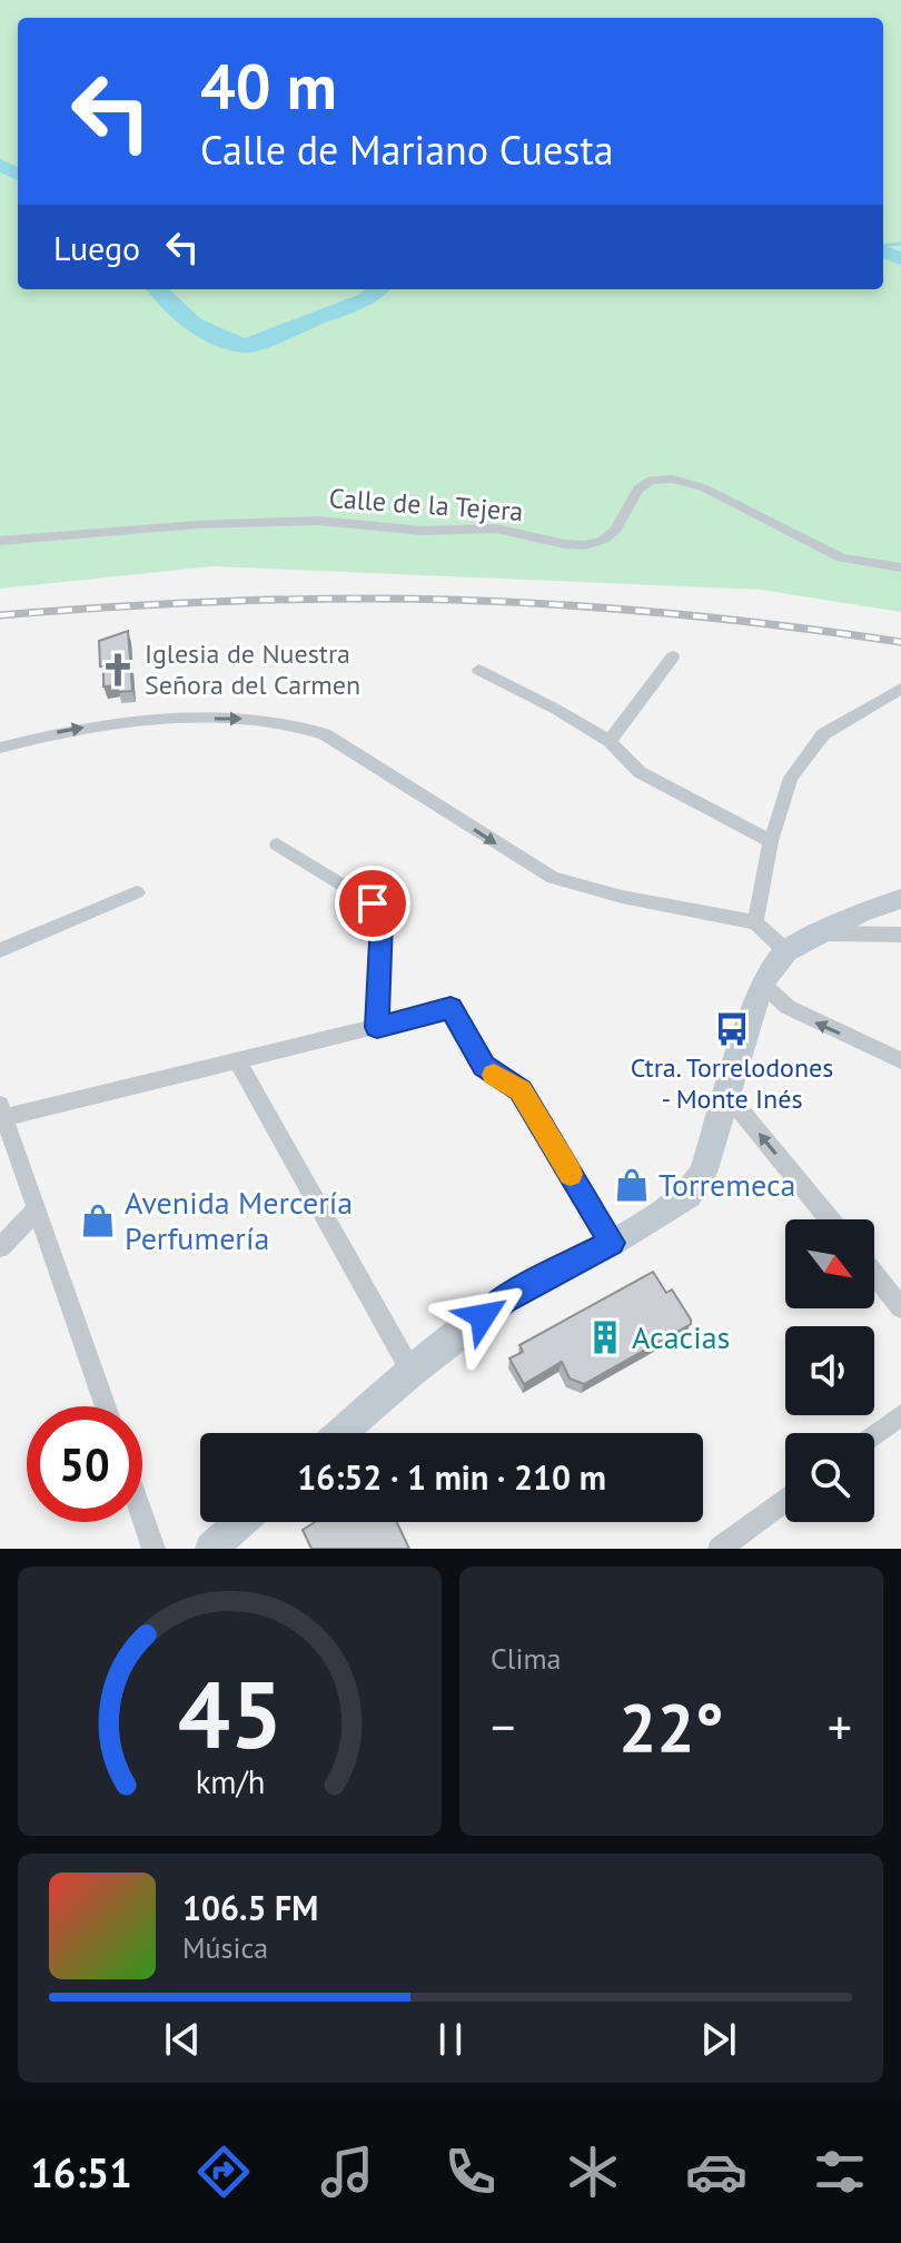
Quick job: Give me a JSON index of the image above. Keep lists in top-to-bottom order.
{
  "streets": {
    "street": ["Calle de la Tejera"]
  },
  "places": {
    "church": ["Iglesia de Nuestra Señora del Carmen"],
    "bus stop": ["Ctra. Torrelodones - Monte Inés"],
    "shop": ["Torremeca", "Avenida Mercería Perfumería"],
    "building": ["Acacias"]
  },
  "north": "bottom right",
  "page": {
    "turn": ["40 m", "Calle de Mariano Cuesta"],
    "then": "Luego",
    "limit": "50",
    "trip": "16:52 · 1 min · 210 m",
    "tile": "Clima",
    "heat": ["−", "22°", "+"],
    "song": ["106.5 FM", "Música"],
    "tabs": "16:51",
    "gauge": ["45", "km/h"]
  }
}
